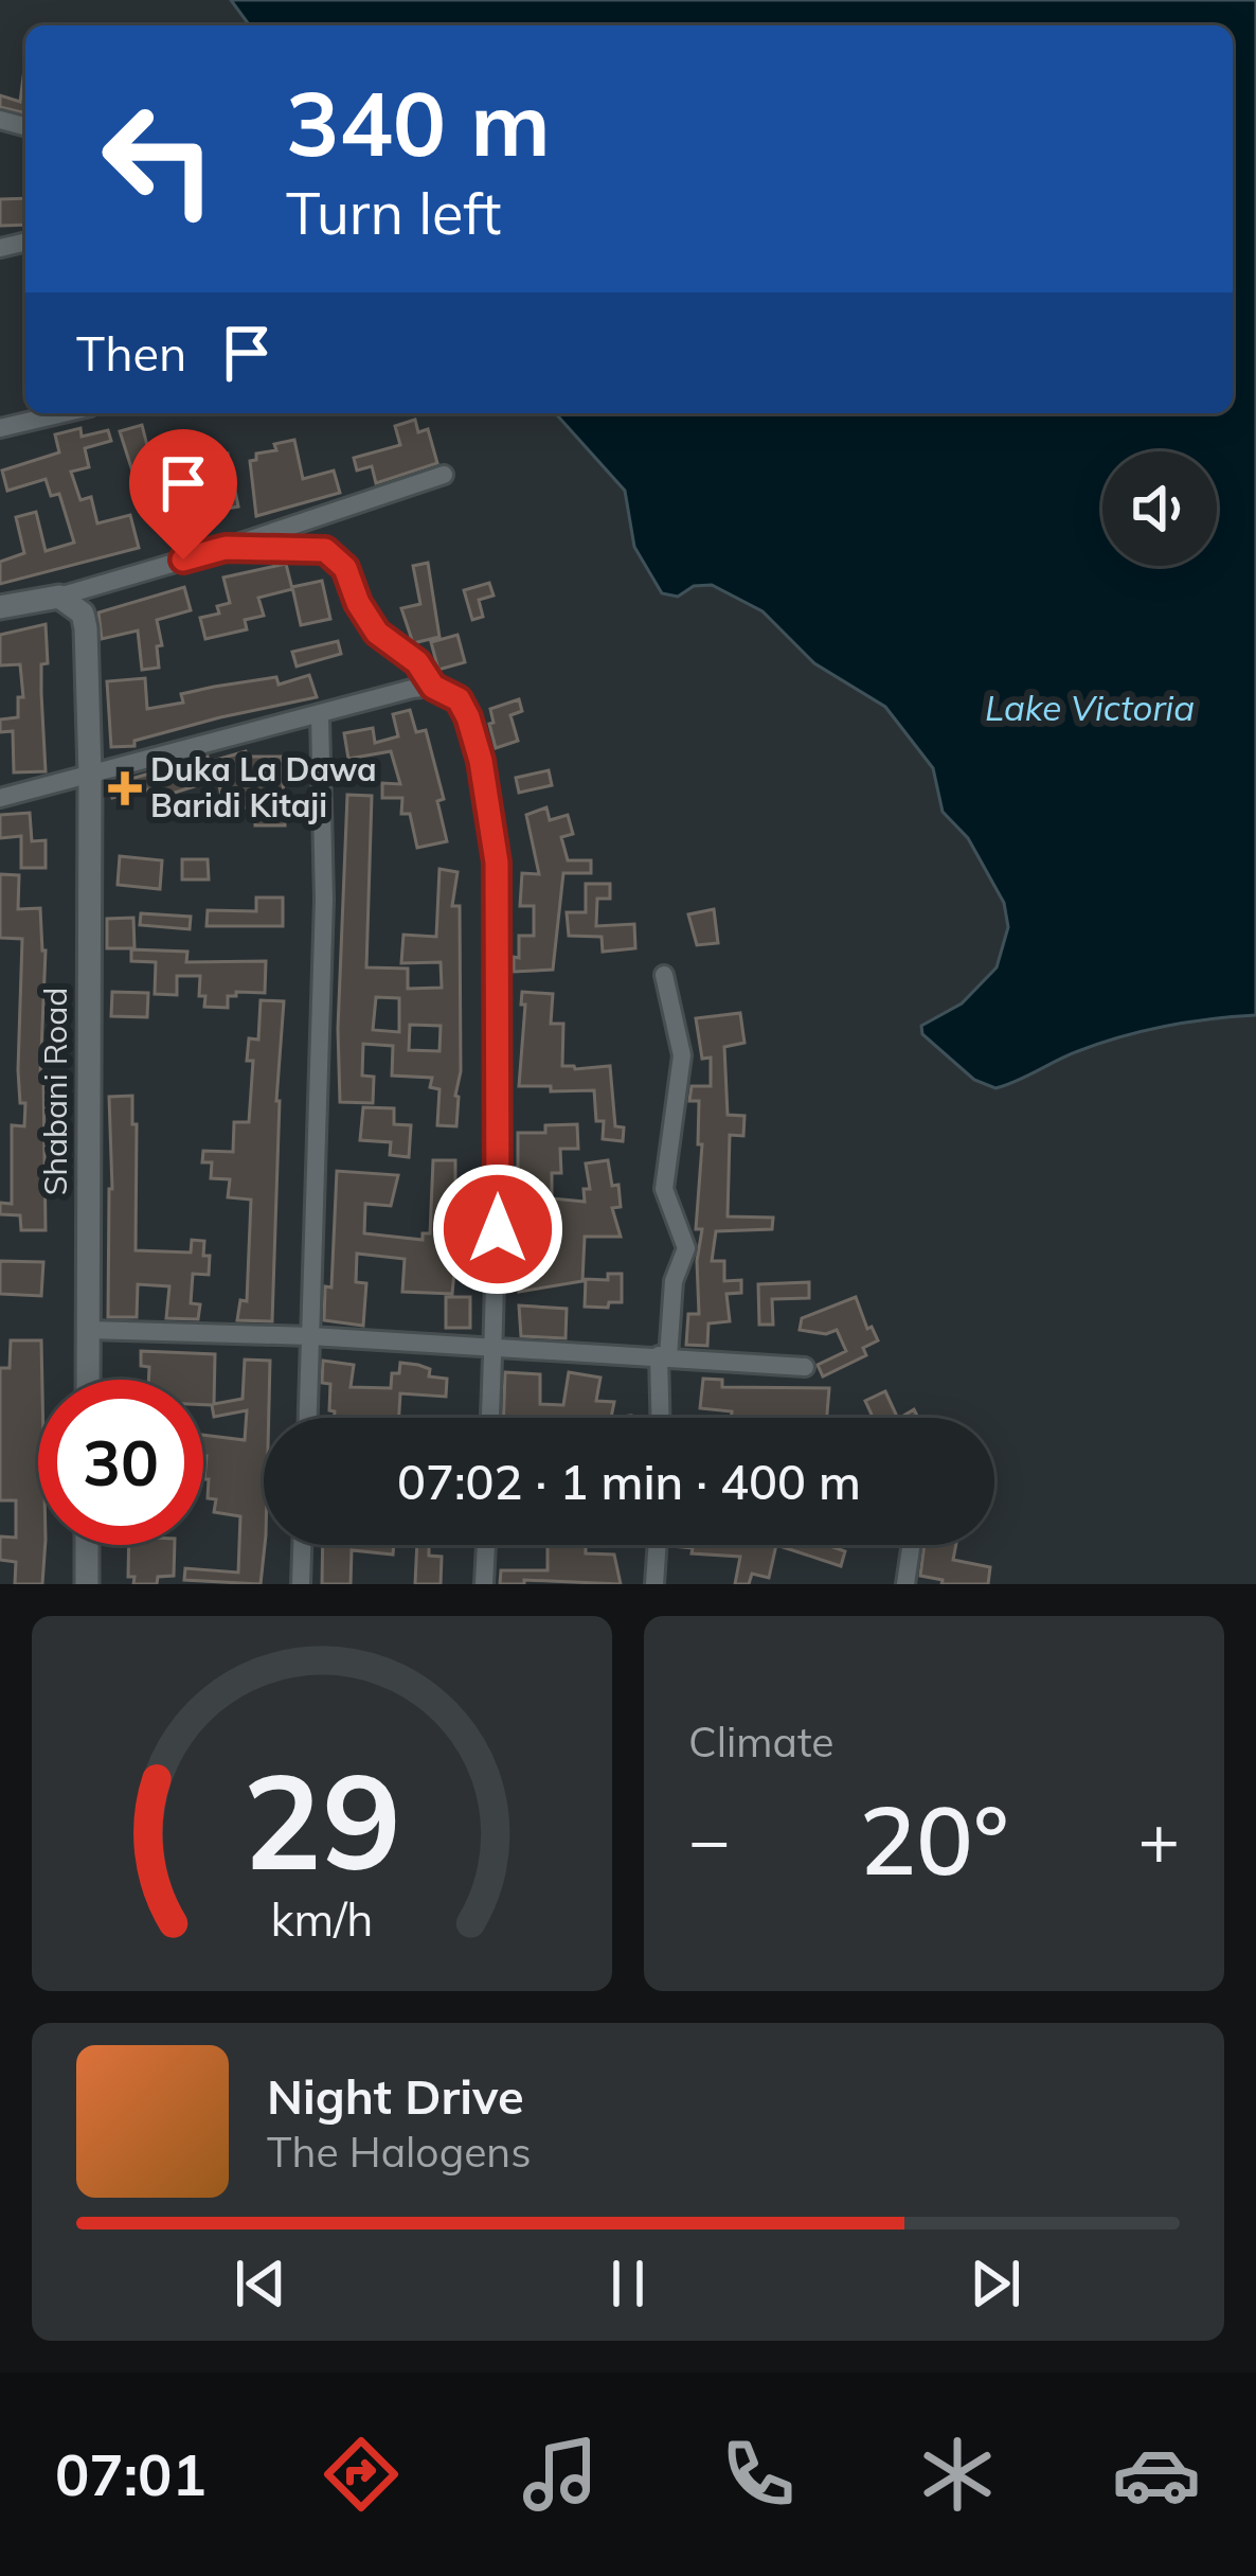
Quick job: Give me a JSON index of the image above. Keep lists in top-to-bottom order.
{
  "streets": {
    "street": ["Shabani Road"]
  },
  "water": ["Lake Victoria"],
  "places": {
    "health": ["Duka La Dawa Baridi Kitaji"]
  },
  "page": {
    "turn": ["340 m", "Turn left"],
    "then": "Then",
    "limit": "30",
    "trip": "07:02 · 1 min · 400 m",
    "tile": "Climate",
    "heat": ["−", "20°", "+"],
    "song": ["Night Drive", "The Halogens"],
    "tabs": "07:01",
    "gauge": ["29", "km/h"]
  }
}
